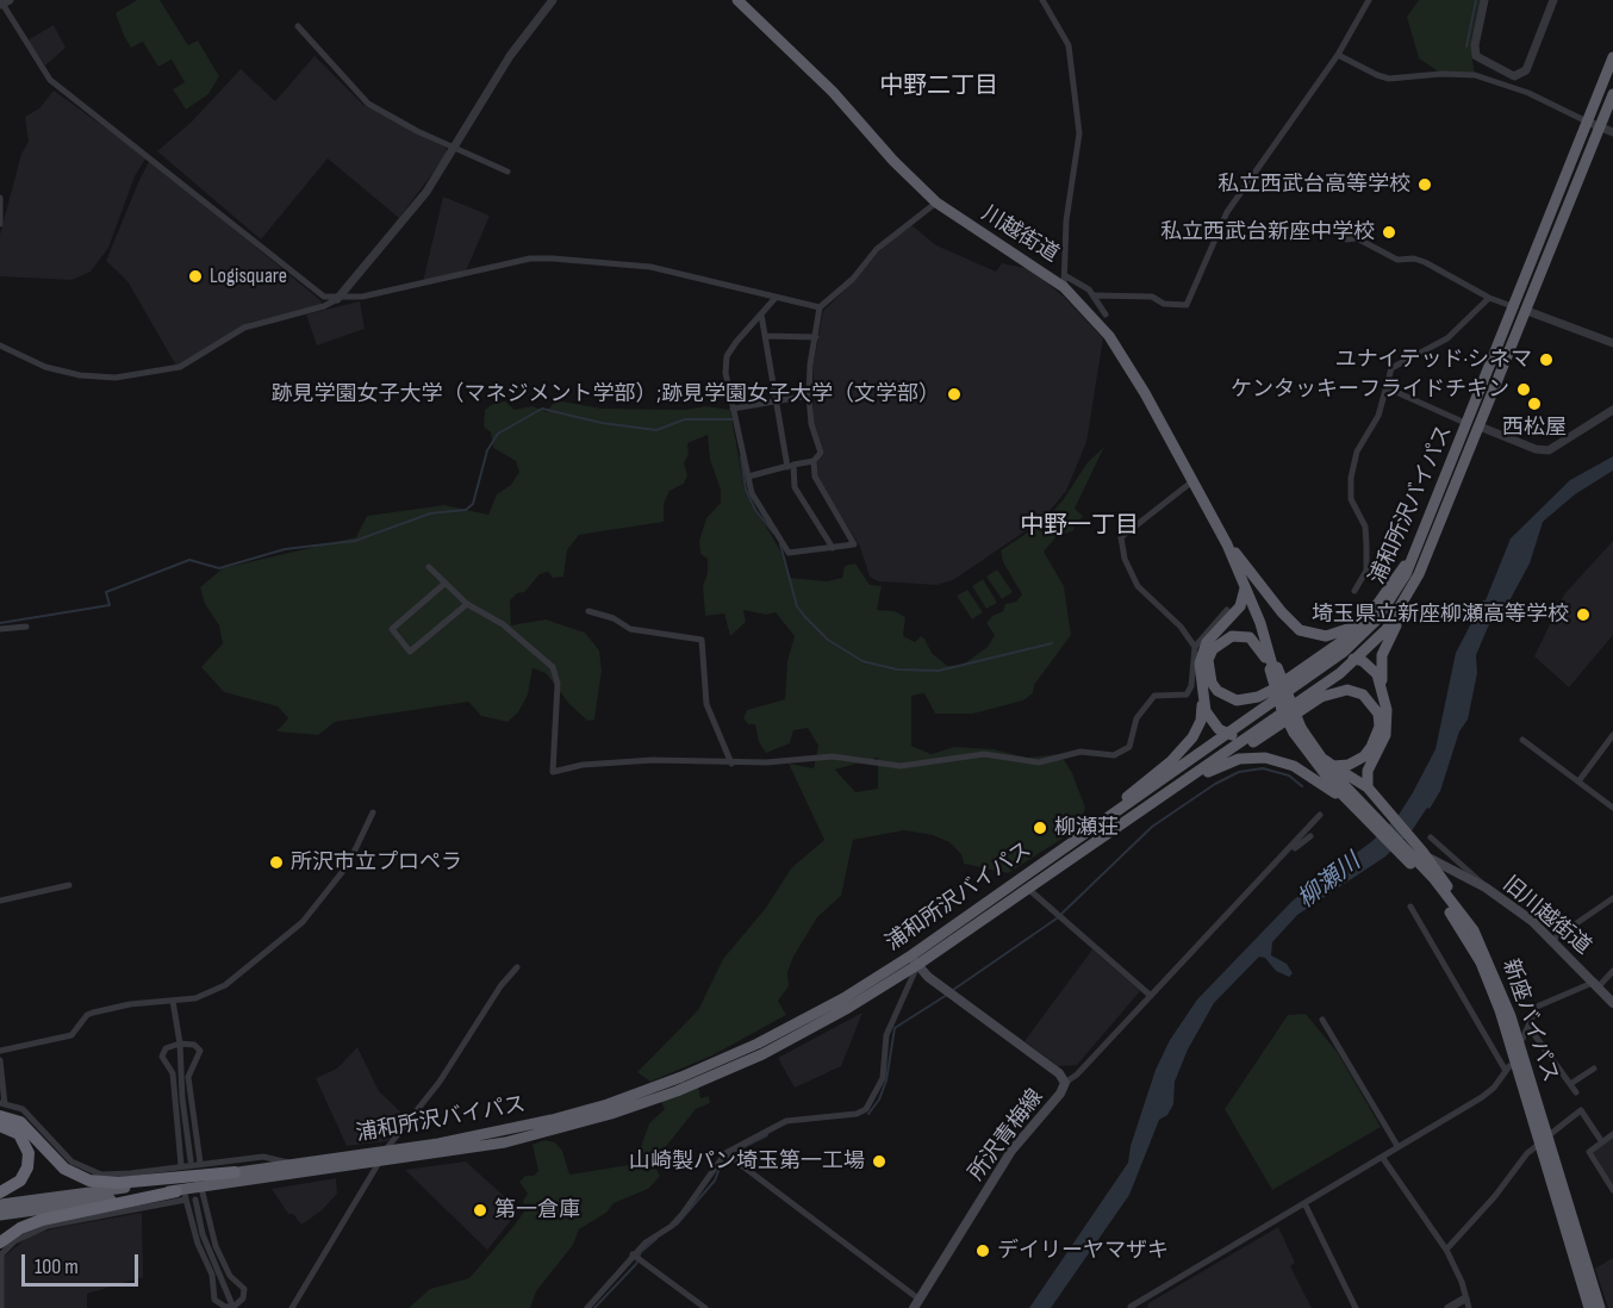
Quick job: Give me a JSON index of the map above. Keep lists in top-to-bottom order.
{
  "streets": {
    "highway": ["川越街道", "浦和所沢バイパス", "新座バイパス"],
    "main road": ["旧川越街道", "所沢青梅線"]
  },
  "crossings": [
    ["川越街道", "新座バイパス"],
    ["浦和所沢バイパス", "所沢青梅線"],
    ["旧川越街道", "新座バイパス"]
  ],
  "districts": ["中野二丁目", "中野一丁目"],
  "water": ["柳瀬川"],
  "places": [
    "私立西武台高等学校",
    "私立西武台新座中学校",
    "Logisquare",
    "ユナイテッド·シネマ",
    "ケンタッキーフライドチキン",
    "跡見学園女子大学（マネジメント学部）;跡見学園女子大学（文学部）",
    "西松屋",
    "埼玉県立新座柳瀬高等学校",
    "柳瀬荘",
    "所沢市立プロペラ",
    "山崎製パン埼玉第一工場",
    "第一倉庫",
    "デイリーヤマザキ"
  ],
  "scale_bar": "100 m"
}
